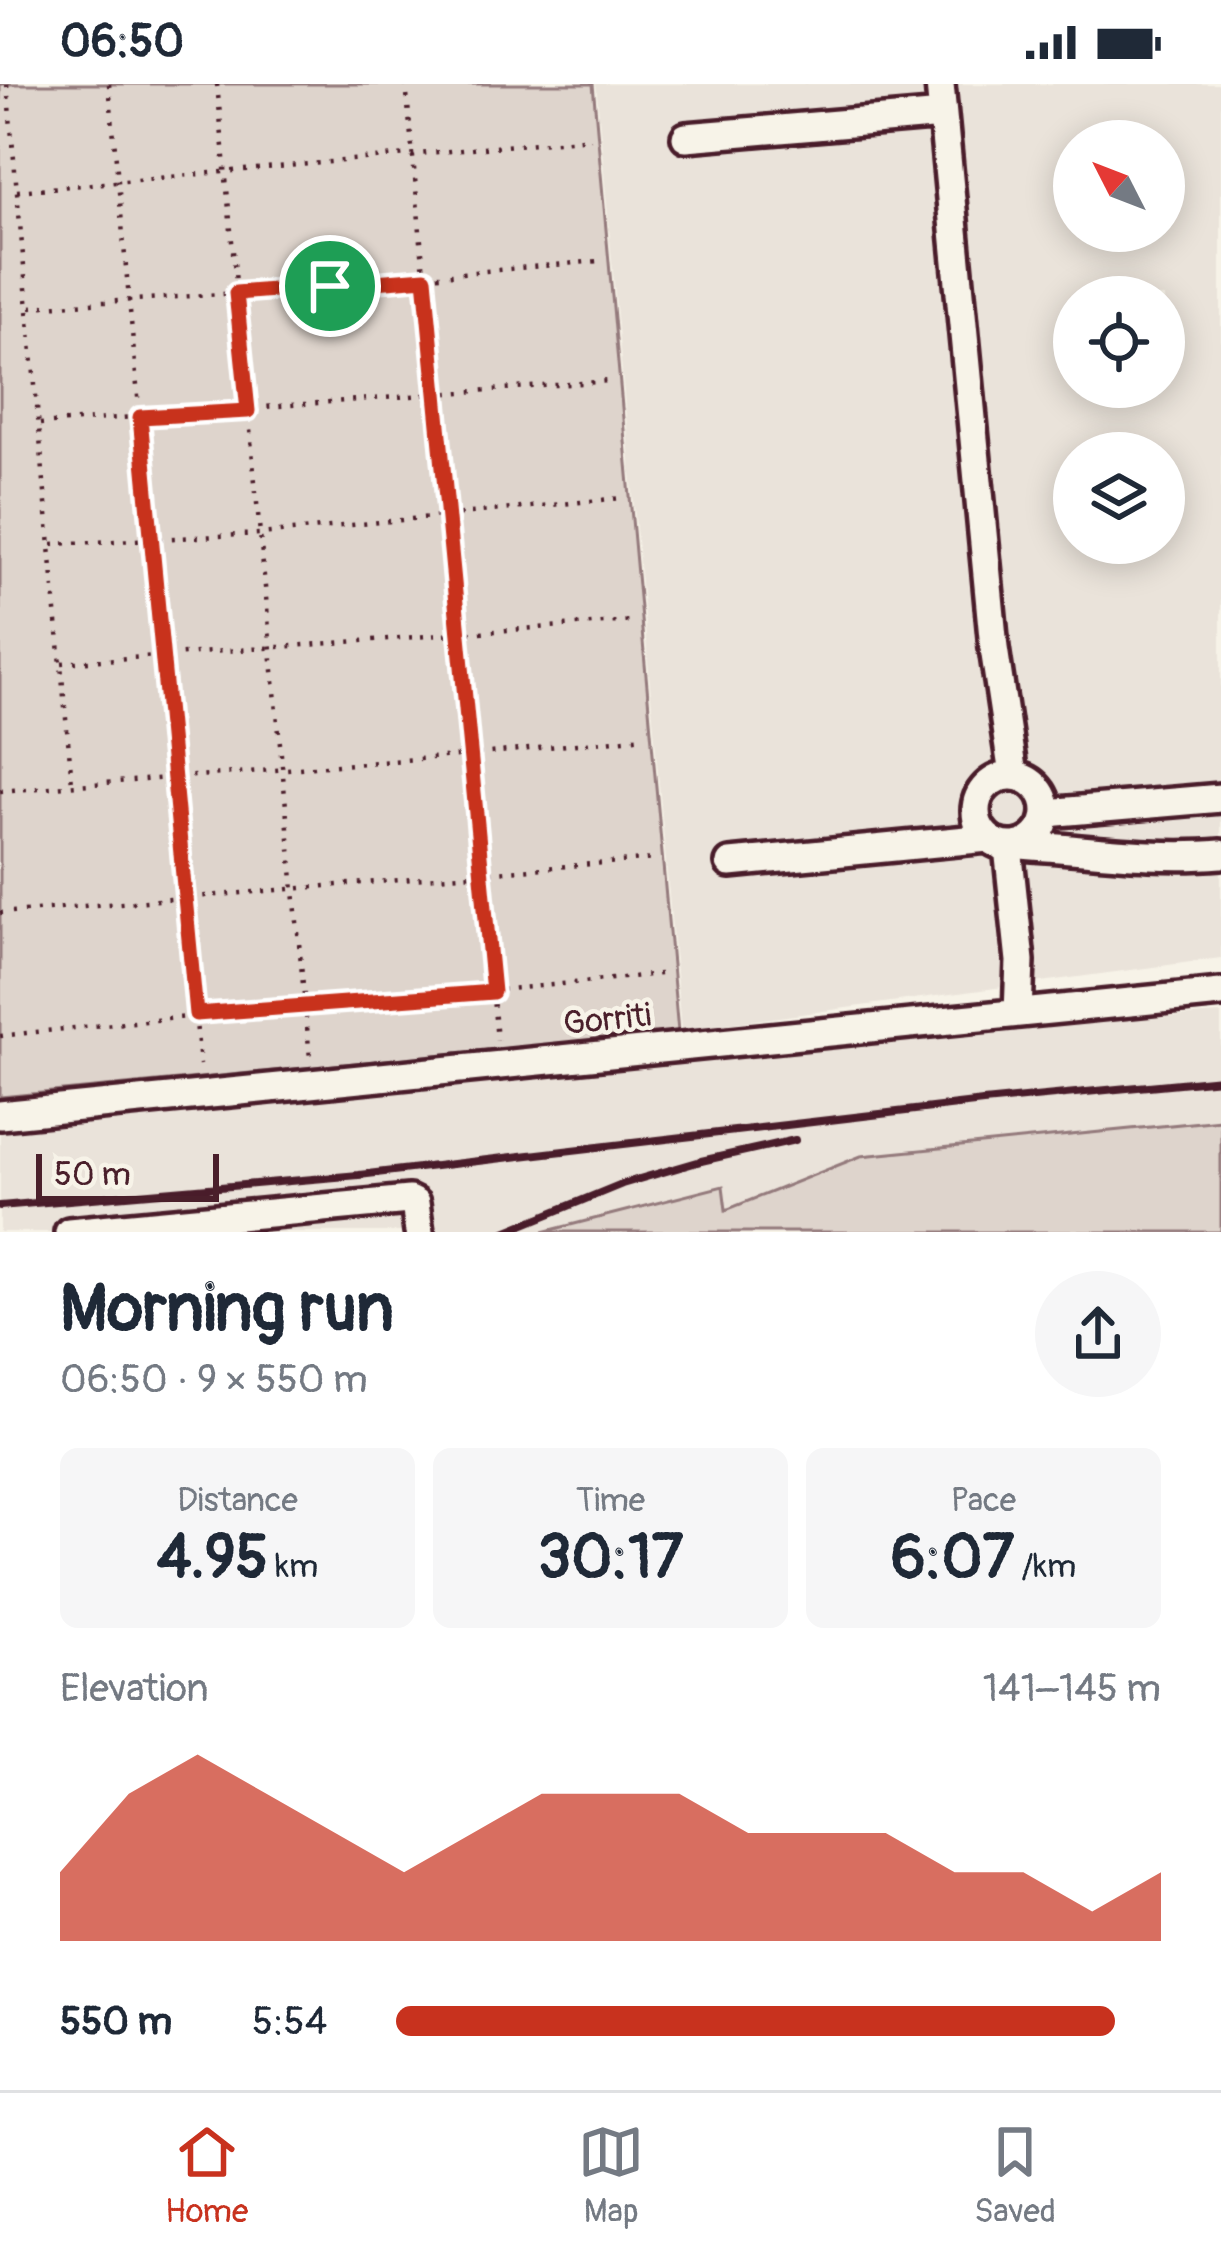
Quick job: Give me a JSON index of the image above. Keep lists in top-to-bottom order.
{
  "streets": {
    "street": ["Gorriti"]
  },
  "scale_bar": "50 m",
  "north": "top left",
  "page": {
    "status": "06:50",
    "scale": "50 m",
    "heading": ["Morning run", "06:50 · 9 × 550 m"],
    "stats": [
      ["Distance", "4.95 km"],
      ["Time", "30:17"],
      ["Pace", "6:07 /km"]
    ],
    "chart": ["Elevation", "141–145 m"],
    "list": [
      {
        "name": "550 m",
        "note": "5:54"
      }
    ],
    "tabs": ["Home", "Map", "Saved"]
  }
}
